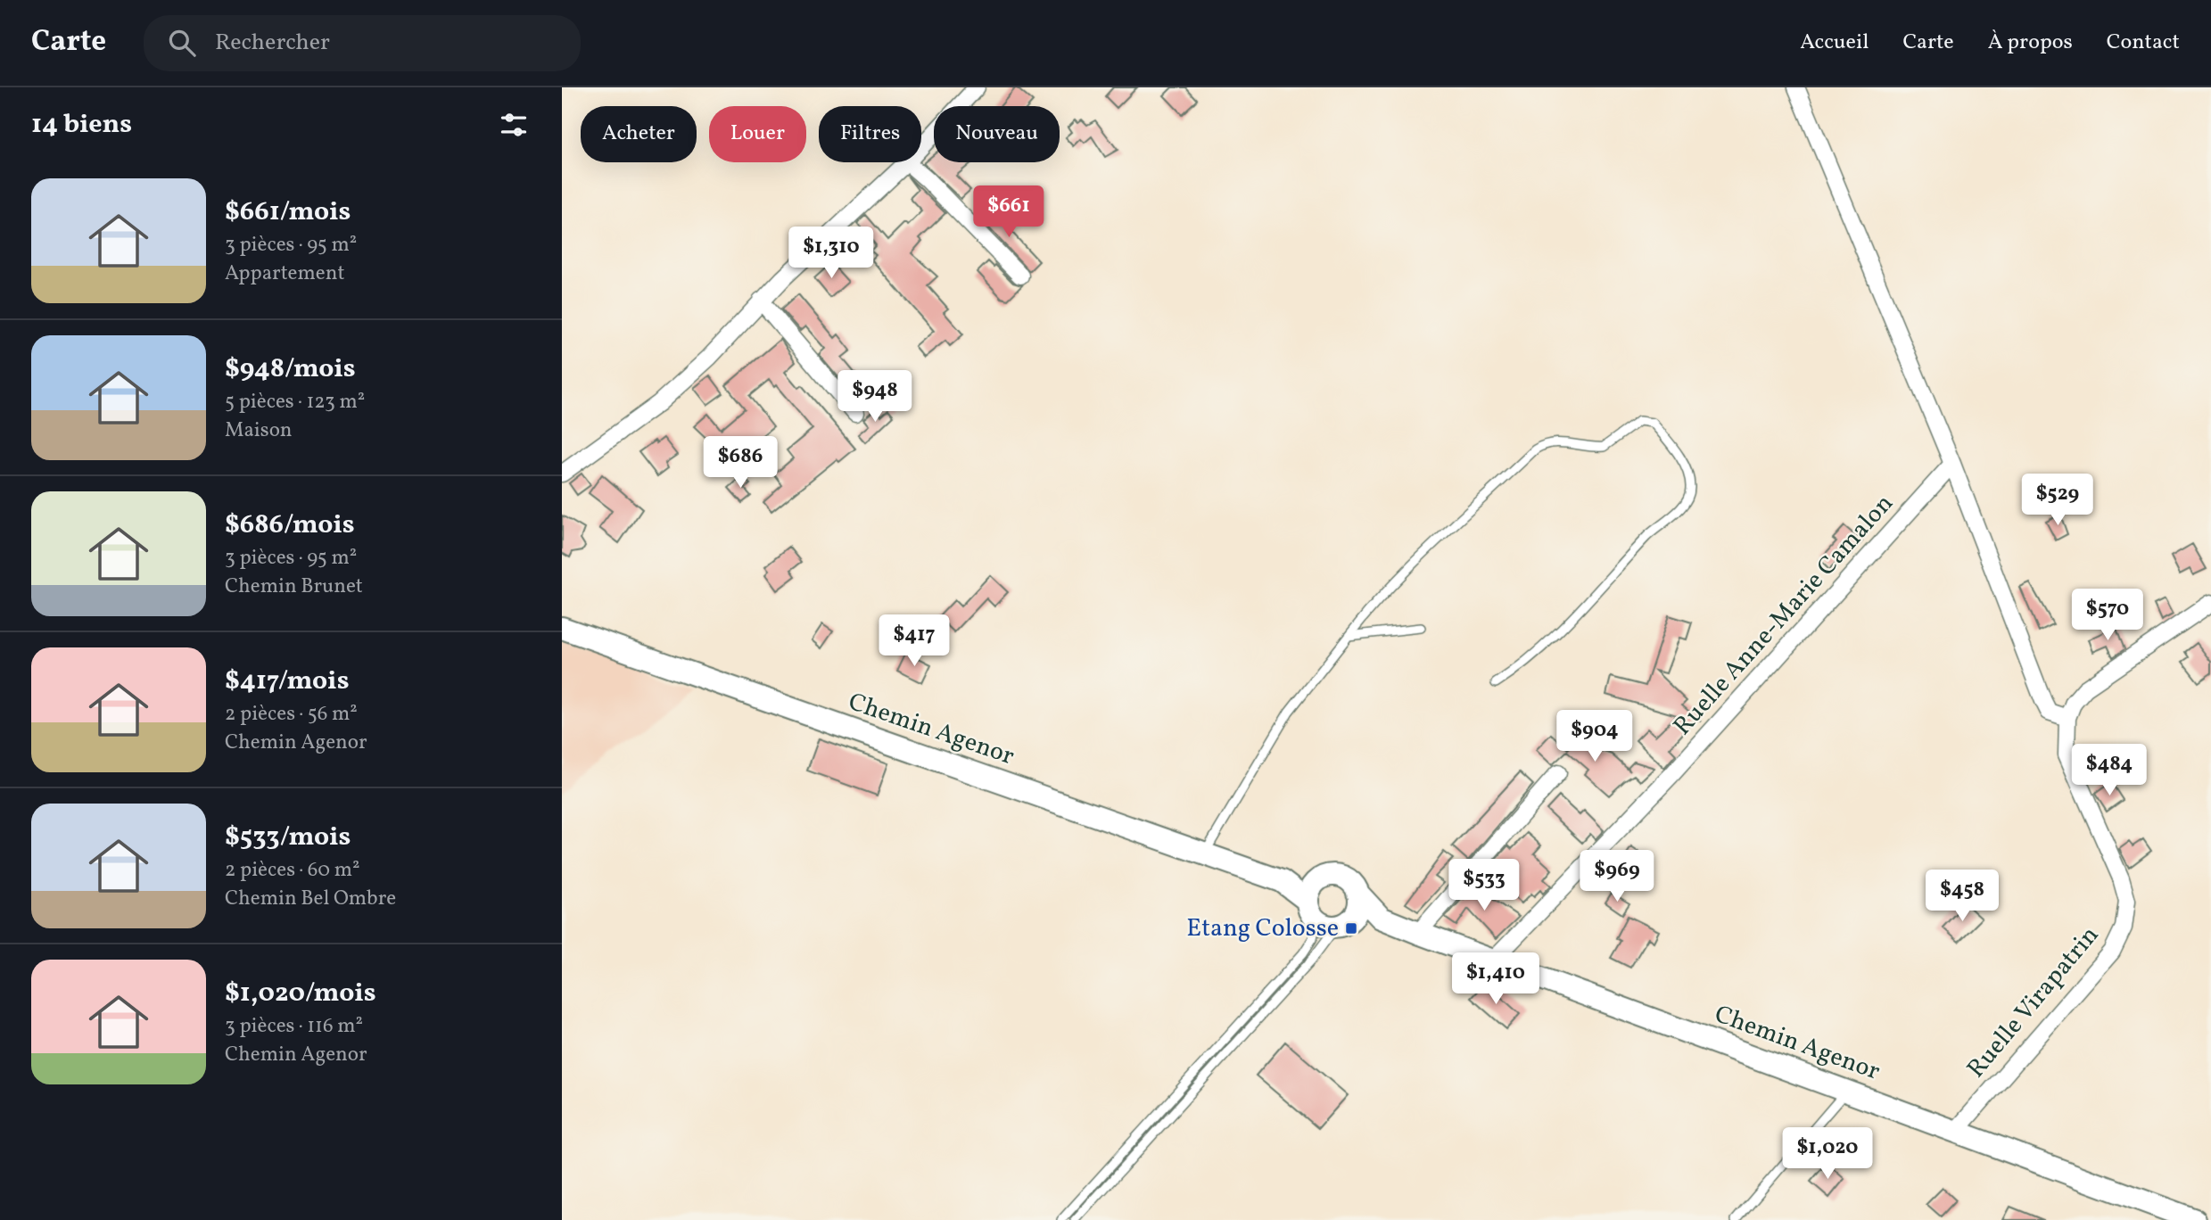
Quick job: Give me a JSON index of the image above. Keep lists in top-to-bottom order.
{
  "streets": {
    "main road": ["Chemin Agenor"],
    "street": ["Ruelle Anne-Marie Camalon", "Ruelle Virapatrin"]
  },
  "crossings": [
    ["Ruelle Anne-Marie Camalon", "Chemin Agenor"],
    ["Chemin Agenor", "Ruelle Virapatrin"]
  ],
  "places": {
    "transit": ["Etang Colosse"]
  },
  "page": {
    "header": "Carte",
    "search": "Rechercher",
    "nav": [
      "Accueil",
      "Carte",
      "À propos",
      "Contact"
    ],
    "heading": "14 biens",
    "chip": [
      "Acheter",
      "Louer",
      "Filtres",
      "Nouveau"
    ],
    "list": [
      {
        "name": "$661/mois",
        "note": "3 pièces · 95 m² · Appartement"
      },
      {
        "name": "$948/mois",
        "note": "5 pièces · 123 m² · Maison"
      },
      {
        "name": "$686/mois",
        "note": "3 pièces · 95 m² · Chemin Brunet"
      },
      {
        "name": "$417/mois",
        "note": "2 pièces · 56 m² · Chemin Agenor"
      },
      {
        "name": "$533/mois",
        "note": "2 pièces · 60 m² · Chemin Bel Ombre"
      },
      {
        "name": "$1,020/mois",
        "note": "3 pièces · 116 m² · Chemin Agenor"
      }
    ],
    "price": [
      "$661",
      "$1,310",
      "$948",
      "$686",
      "$529",
      "$570",
      "$417",
      "$904",
      "$484",
      "$969",
      "$533",
      "$458",
      "$1,410",
      "$1,020"
    ]
  }
}
